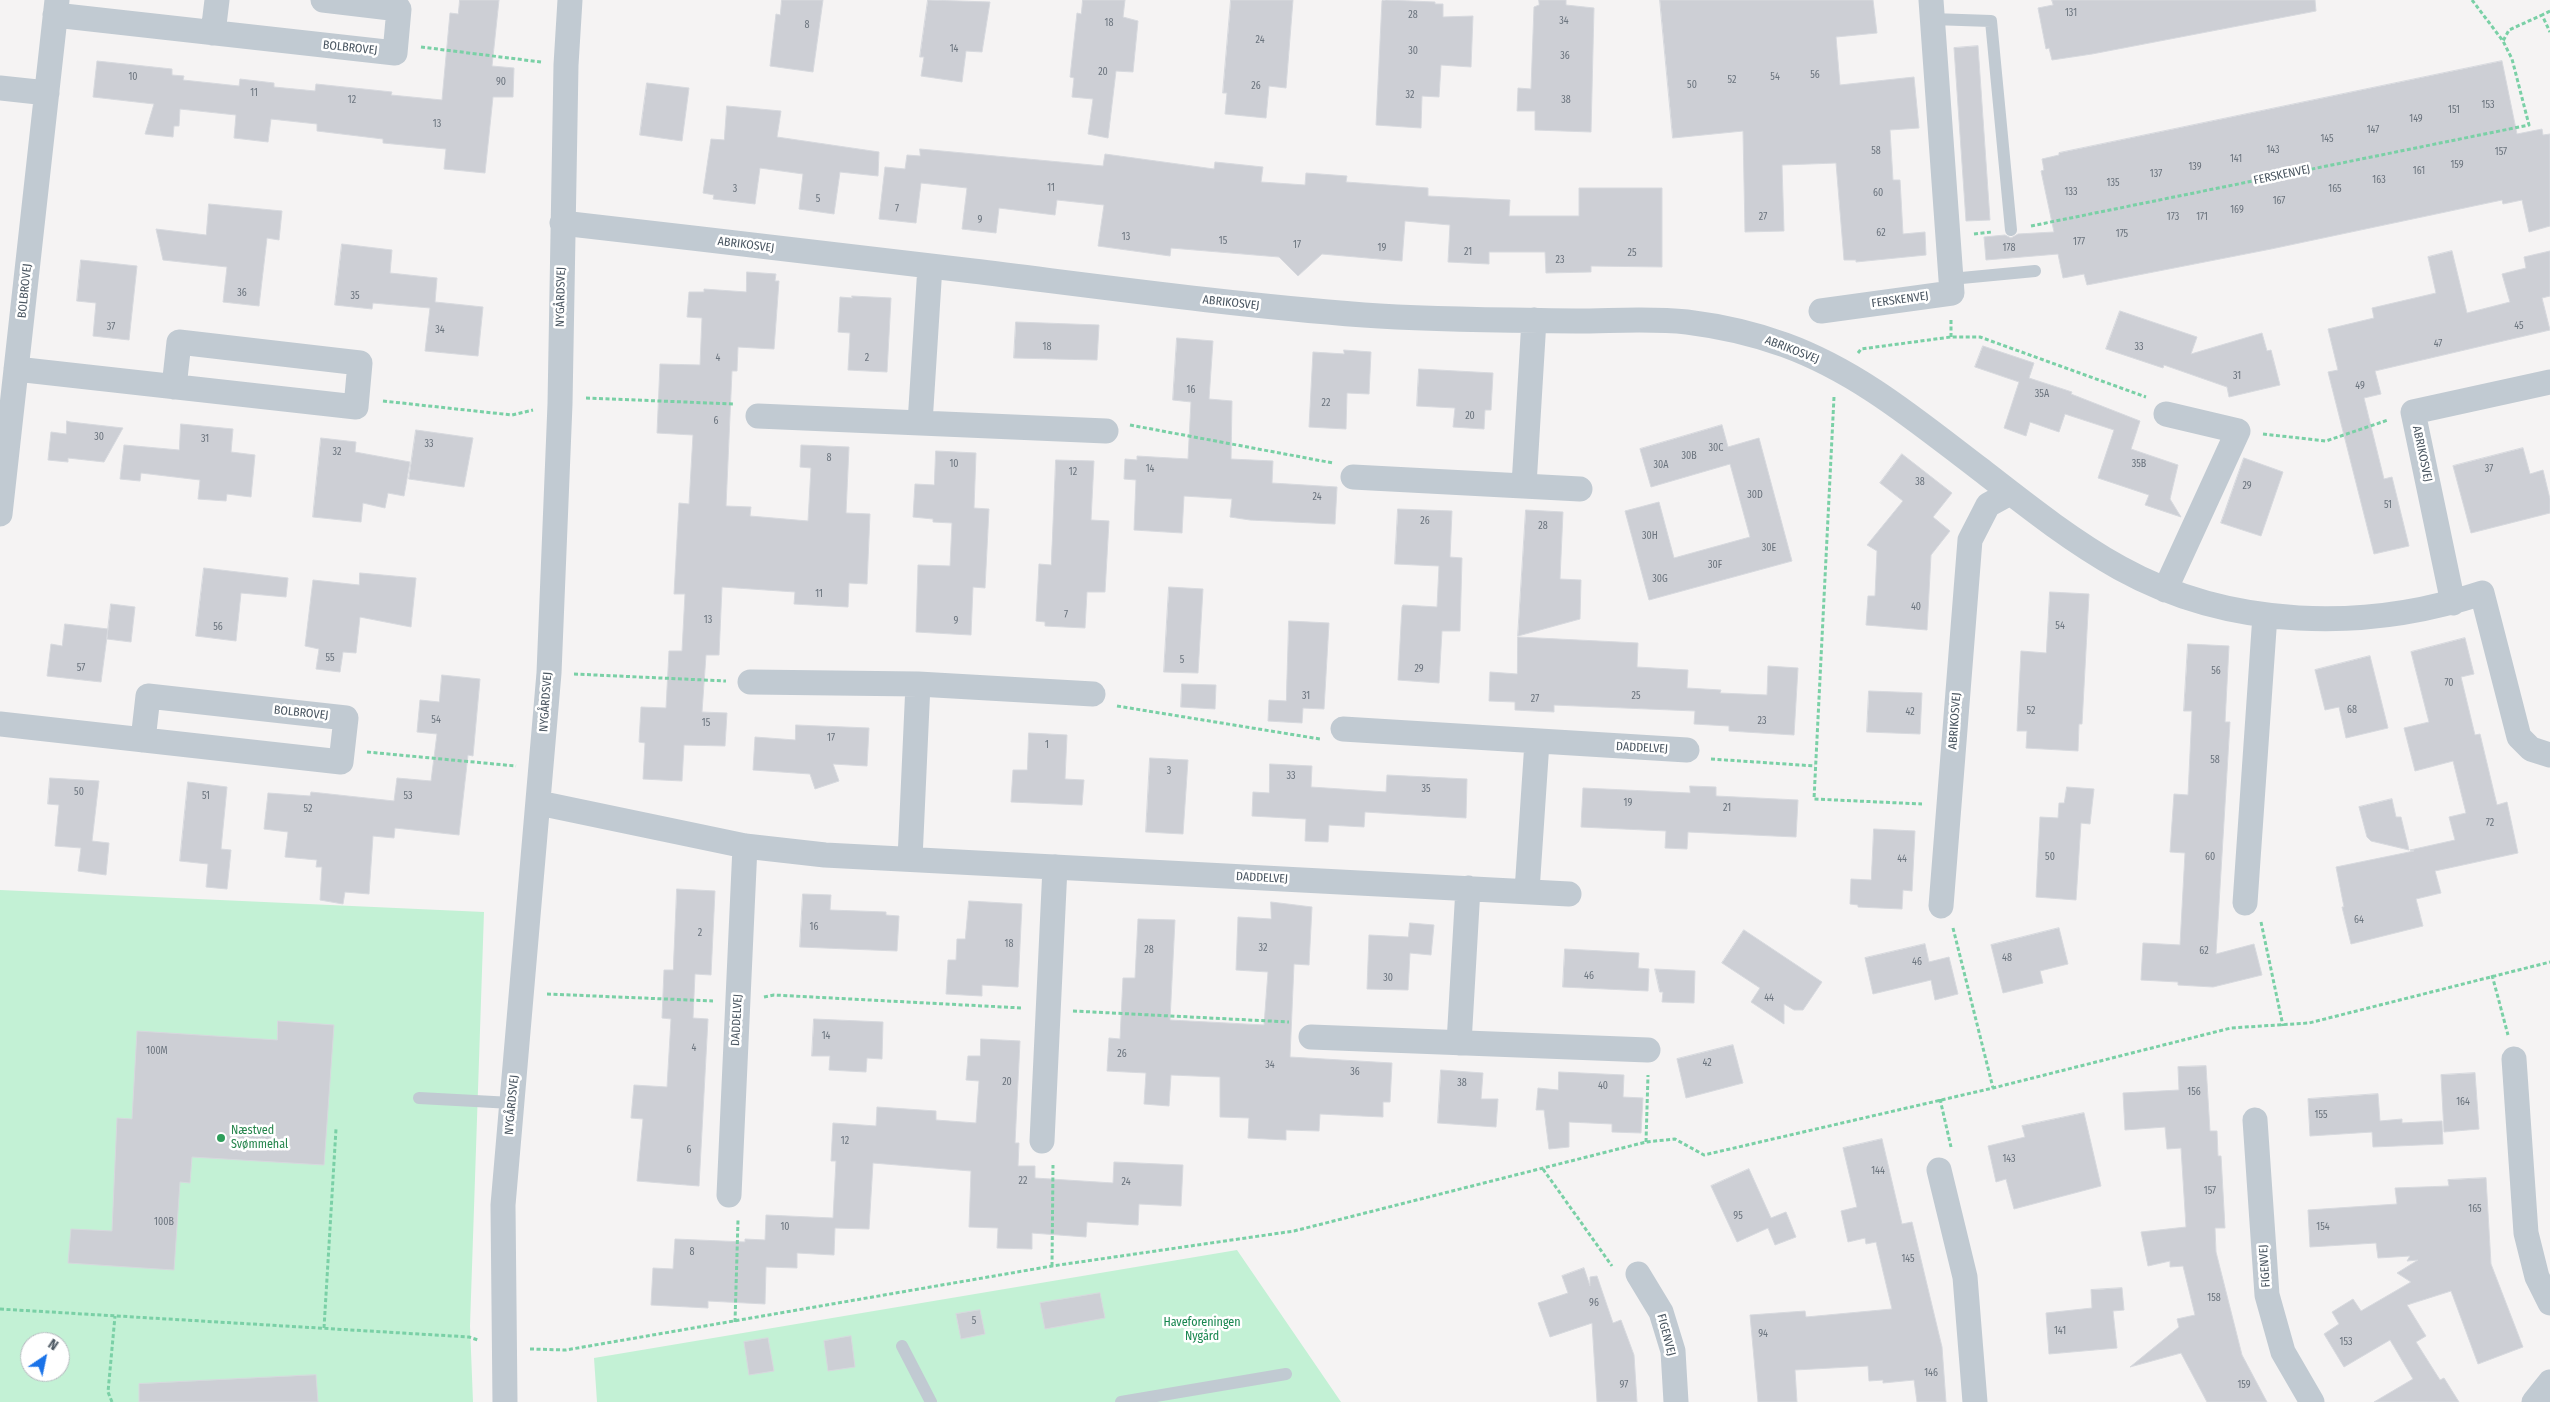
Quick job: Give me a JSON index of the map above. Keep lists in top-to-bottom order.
{
  "streets": {
    "street": [
      "BOLBROVEJ",
      "FERSKENVEJ",
      "ABRIKOSVEJ",
      "NYGÅRDSVEJ",
      "DADDELVEJ",
      "FIGENVEJ"
    ]
  },
  "crossings": [
    ["ABRIKOSVEJ", "NYGÅRDSVEJ"],
    ["NYGÅRDSVEJ", "DADDELVEJ"]
  ],
  "parks": ["Haveforeningen Nygård"],
  "places": ["Næstved Svømmehal"],
  "house_numbers": [
    "131",
    "28",
    "34",
    "18",
    "8",
    "24",
    "14",
    "30",
    "36",
    "20",
    "56",
    "10",
    "54",
    "52",
    "90",
    "50",
    "26",
    "11",
    "32",
    "12",
    "38",
    "153",
    "151",
    "149",
    "13",
    "147",
    "145",
    "143",
    "58",
    "157",
    "141",
    "159",
    "139",
    "161",
    "137",
    "163",
    "135",
    "11",
    "3",
    "165",
    "133",
    "60",
    "5",
    "167",
    "7",
    "169",
    "27",
    "173",
    "171",
    "9",
    "62",
    "175",
    "13",
    "15",
    "177",
    "17",
    "19",
    "178",
    "21",
    "25",
    "23",
    "36",
    "35",
    "45",
    "37",
    "34",
    "47",
    "18",
    "33",
    "4",
    "2",
    "31",
    "49",
    "16",
    "35A",
    "22",
    "20",
    "6",
    "30",
    "31",
    "33",
    "30C",
    "32",
    "30B",
    "8",
    "10",
    "35B",
    "30A",
    "14",
    "37",
    "12",
    "38",
    "29",
    "30D",
    "24",
    "51",
    "26",
    "28",
    "30H",
    "30E",
    "30F",
    "30G",
    "11",
    "40",
    "7",
    "13",
    "9",
    "54",
    "56",
    "55",
    "5",
    "57",
    "29",
    "56",
    "70",
    "31",
    "25",
    "27",
    "68",
    "52",
    "42",
    "54",
    "23",
    "15",
    "17",
    "1",
    "58",
    "3",
    "33",
    "35",
    "50",
    "51",
    "53",
    "19",
    "21",
    "52",
    "72",
    "50",
    "60",
    "44",
    "64",
    "16",
    "2",
    "18",
    "32",
    "28",
    "62",
    "48",
    "46",
    "46",
    "30",
    "44",
    "14",
    "4",
    "100M",
    "26",
    "42",
    "34",
    "36",
    "20",
    "38",
    "40",
    "156",
    "164",
    "155",
    "12",
    "6",
    "143",
    "144",
    "22",
    "24",
    "157",
    "165",
    "95",
    "100B",
    "10",
    "154",
    "8",
    "145",
    "158",
    "96",
    "5",
    "141",
    "94",
    "153",
    "146",
    "97",
    "159"
  ],
  "north": "top right"
}
